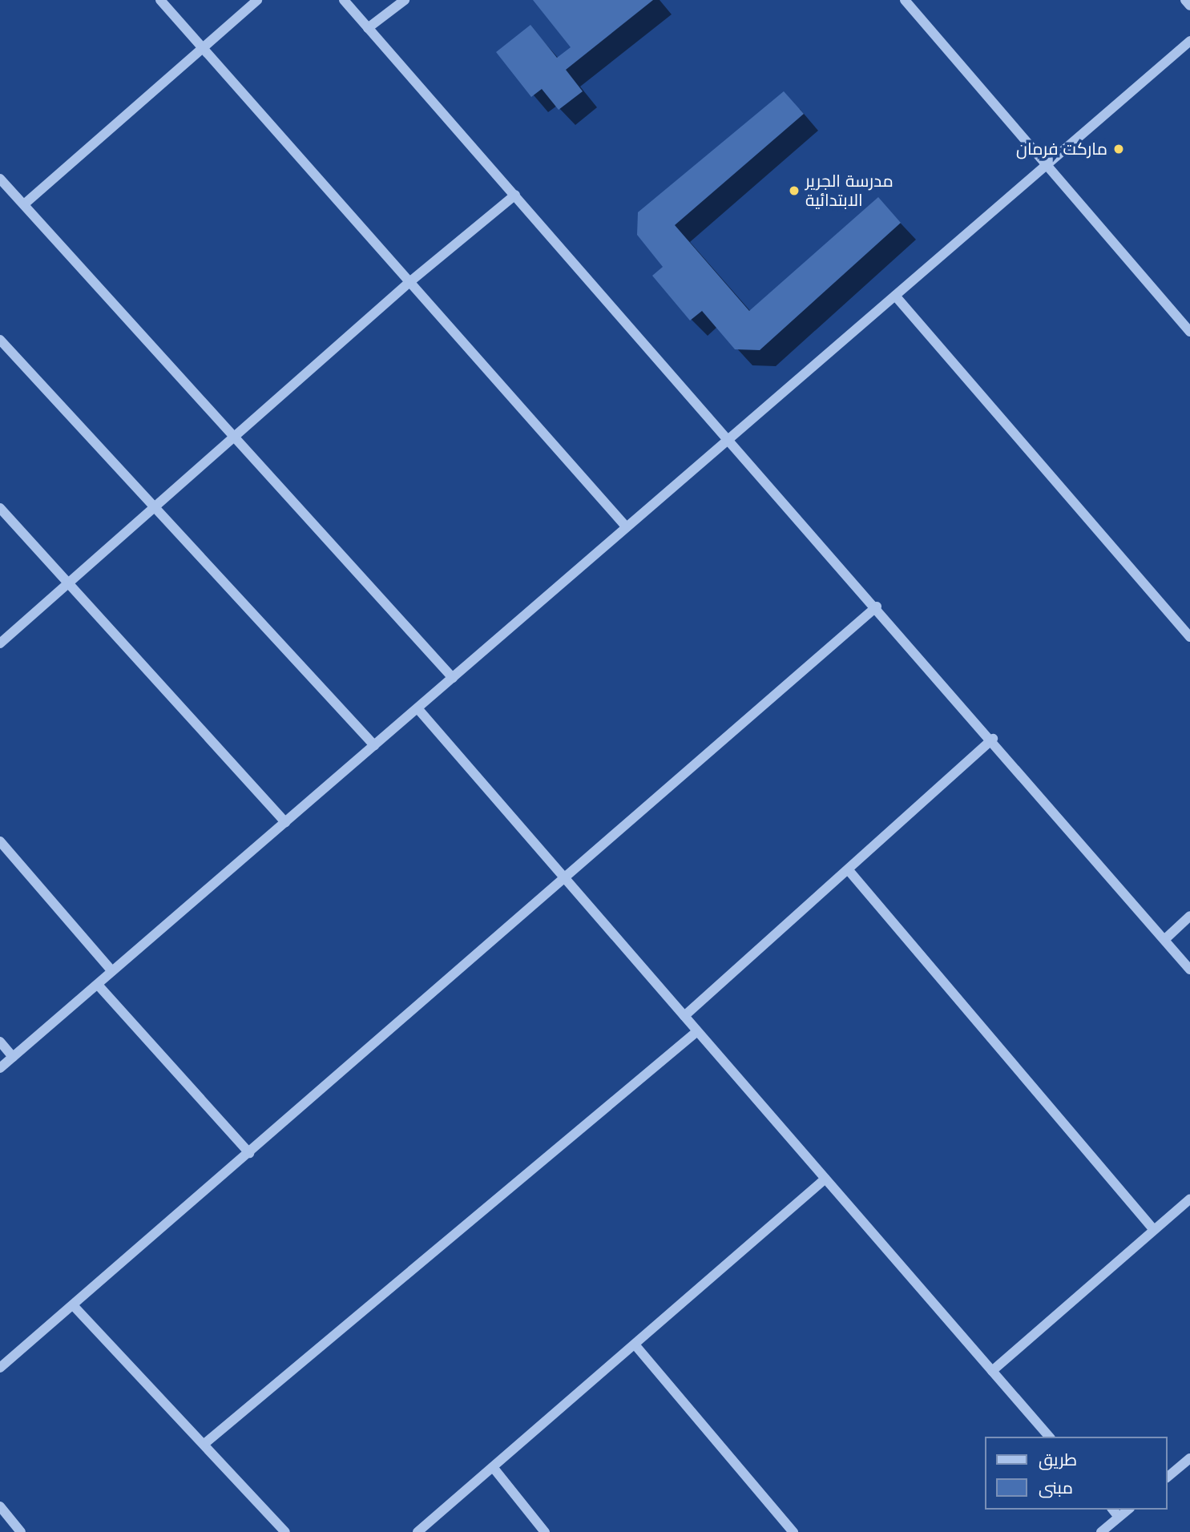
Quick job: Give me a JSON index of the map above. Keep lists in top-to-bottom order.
{
  "places": ["مارکت فرمان", "مدرسة الجرير الابتدائية"],
  "legend": ["طريق", "مبنى"]
}
